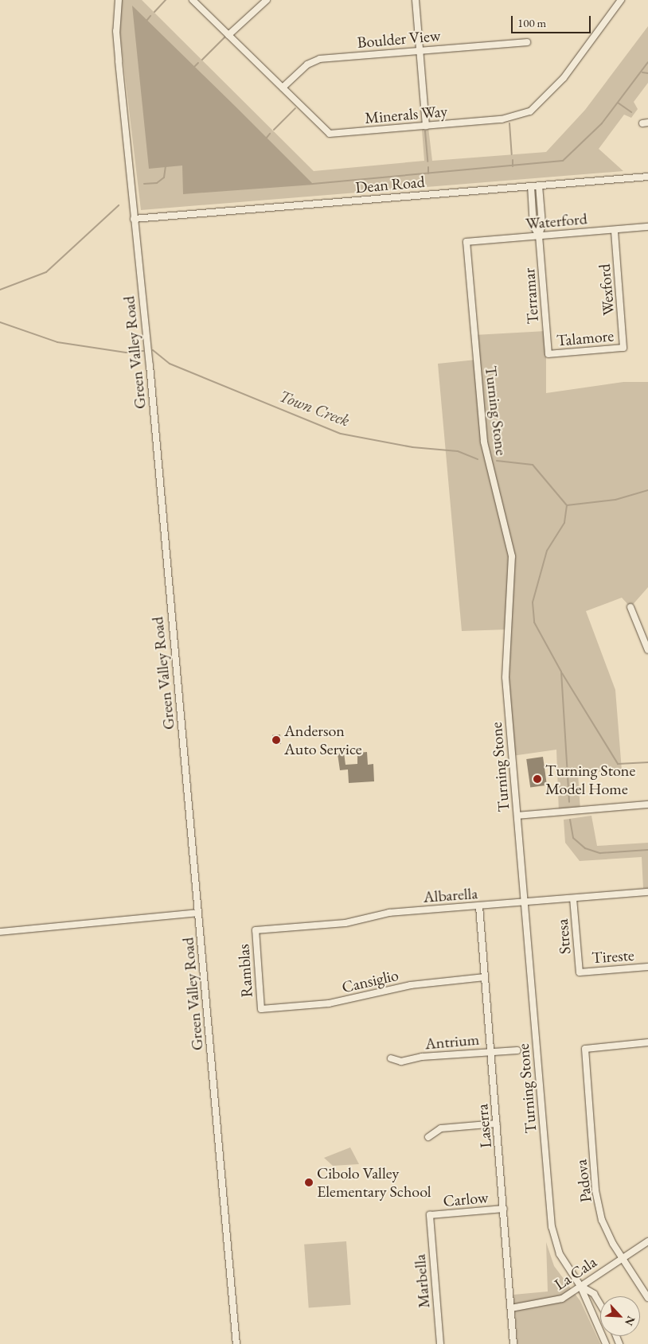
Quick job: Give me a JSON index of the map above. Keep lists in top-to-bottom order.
{
  "streets": {
    "street": [
      "Boulder View",
      "Minerals Way",
      "Dean Road",
      "Waterford",
      "Wexford",
      "Terramar",
      "Talamore",
      "Green Valley Road",
      "Turning Stone",
      "Albarella",
      "Stresa",
      "Tireste",
      "Ramblas",
      "Cansiglio",
      "Antrium",
      "Laserra",
      "Padova",
      "Carlow",
      "La Cala",
      "Marbella"
    ]
  },
  "crossings": [
    ["Boulder View", "Minerals Way"],
    ["Dean Road", "Terramar"],
    ["Dean Road", "Green Valley Road"],
    ["Waterford", "Wexford"],
    ["Waterford", "Terramar"],
    ["Waterford", "Turning Stone"],
    ["Wexford", "Talamore"],
    ["Terramar", "Talamore"],
    ["Turning Stone", "Albarella"],
    ["Turning Stone", "La Cala"],
    ["Albarella", "Stresa"],
    ["Albarella", "Ramblas"],
    ["Albarella", "Laserra"],
    ["Stresa", "Tireste"],
    ["Ramblas", "Cansiglio"],
    ["Cansiglio", "Laserra"],
    ["Antrium", "Laserra"],
    ["Laserra", "Carlow"],
    ["Laserra", "La Cala"],
    ["Padova", "La Cala"],
    ["Carlow", "Marbella"]
  ],
  "water": ["Town Creek"],
  "places": ["Anderson Auto Service", "Turning Stone Model Home", "Cibolo Valley Elementary School"],
  "scale_bar": "100 m",
  "north": "bottom right"
}
